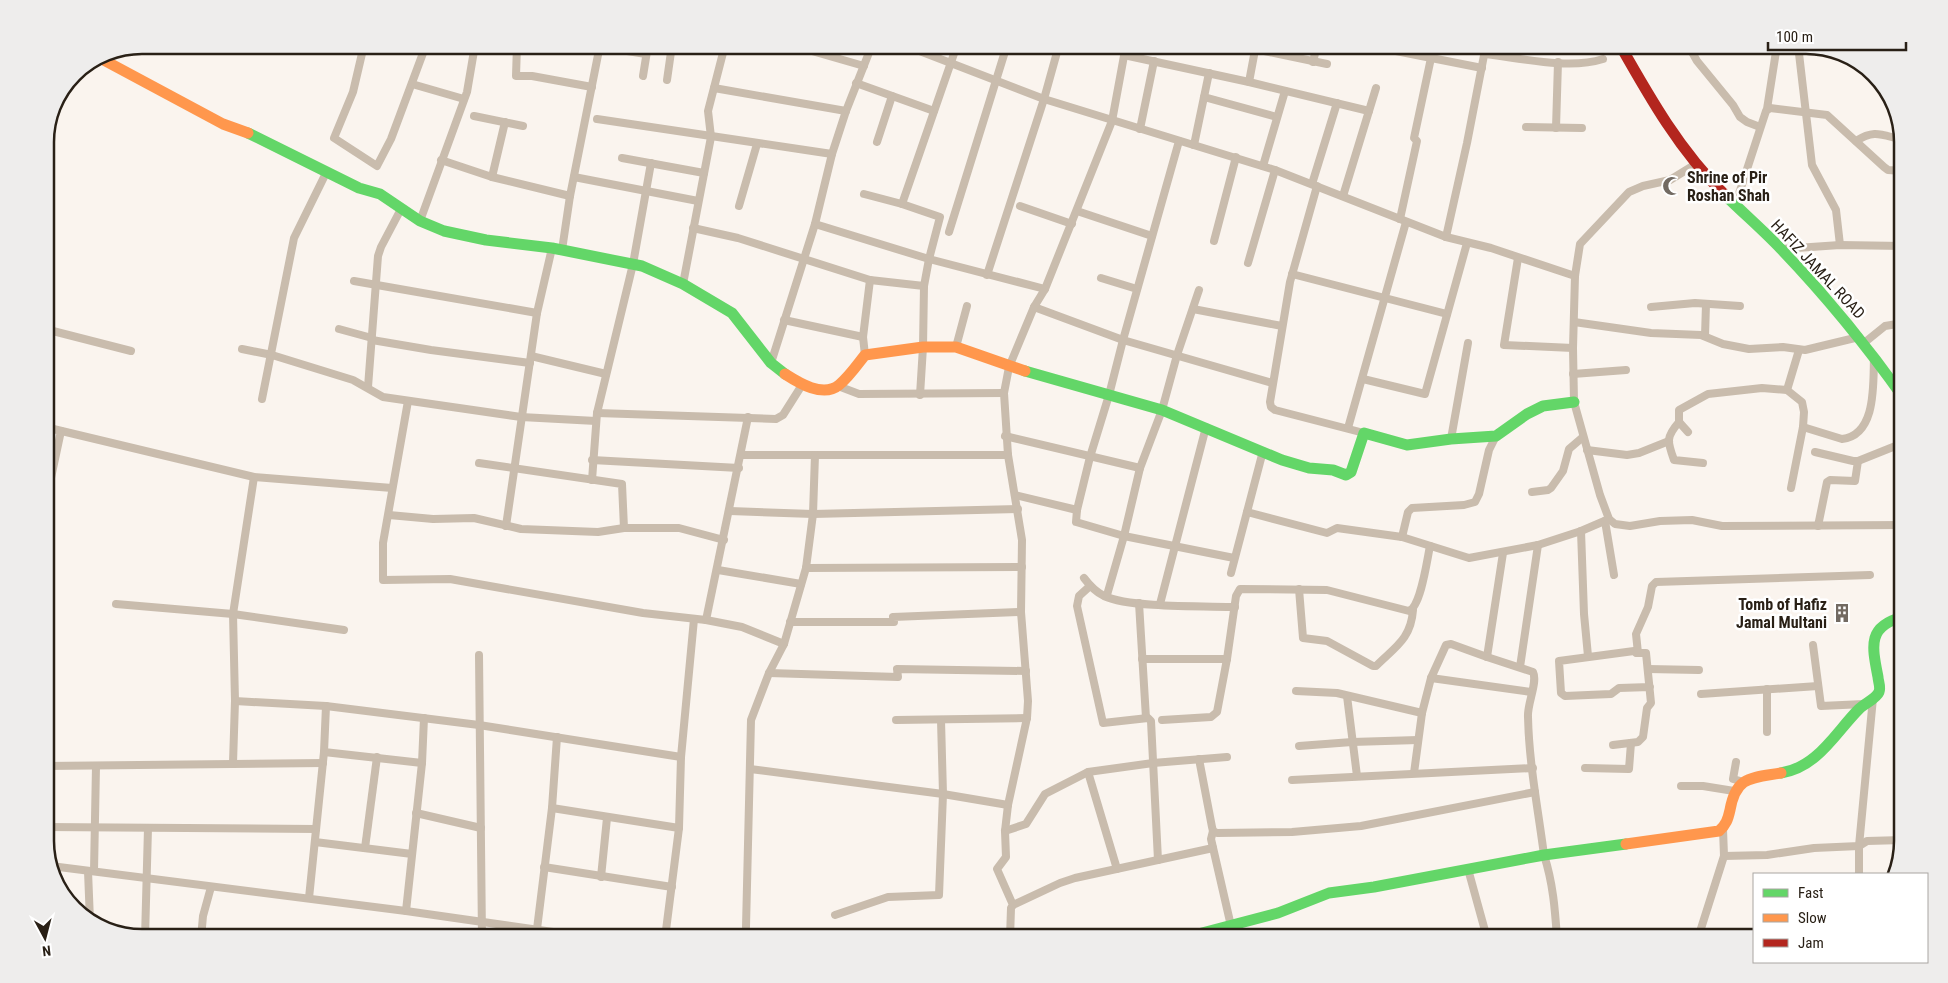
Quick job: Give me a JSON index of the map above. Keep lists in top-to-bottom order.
{
  "streets": {
    "street": ["HAFIZ JAMAL ROAD"]
  },
  "places": {
    "mosque": ["Shrine of Pir Roshan Shah"],
    "building": ["Tomb of Hafiz Jamal Multani"]
  },
  "legend": ["Fast", "Slow", "Jam"],
  "scale_bar": "100 m",
  "north": "bottom"
}
